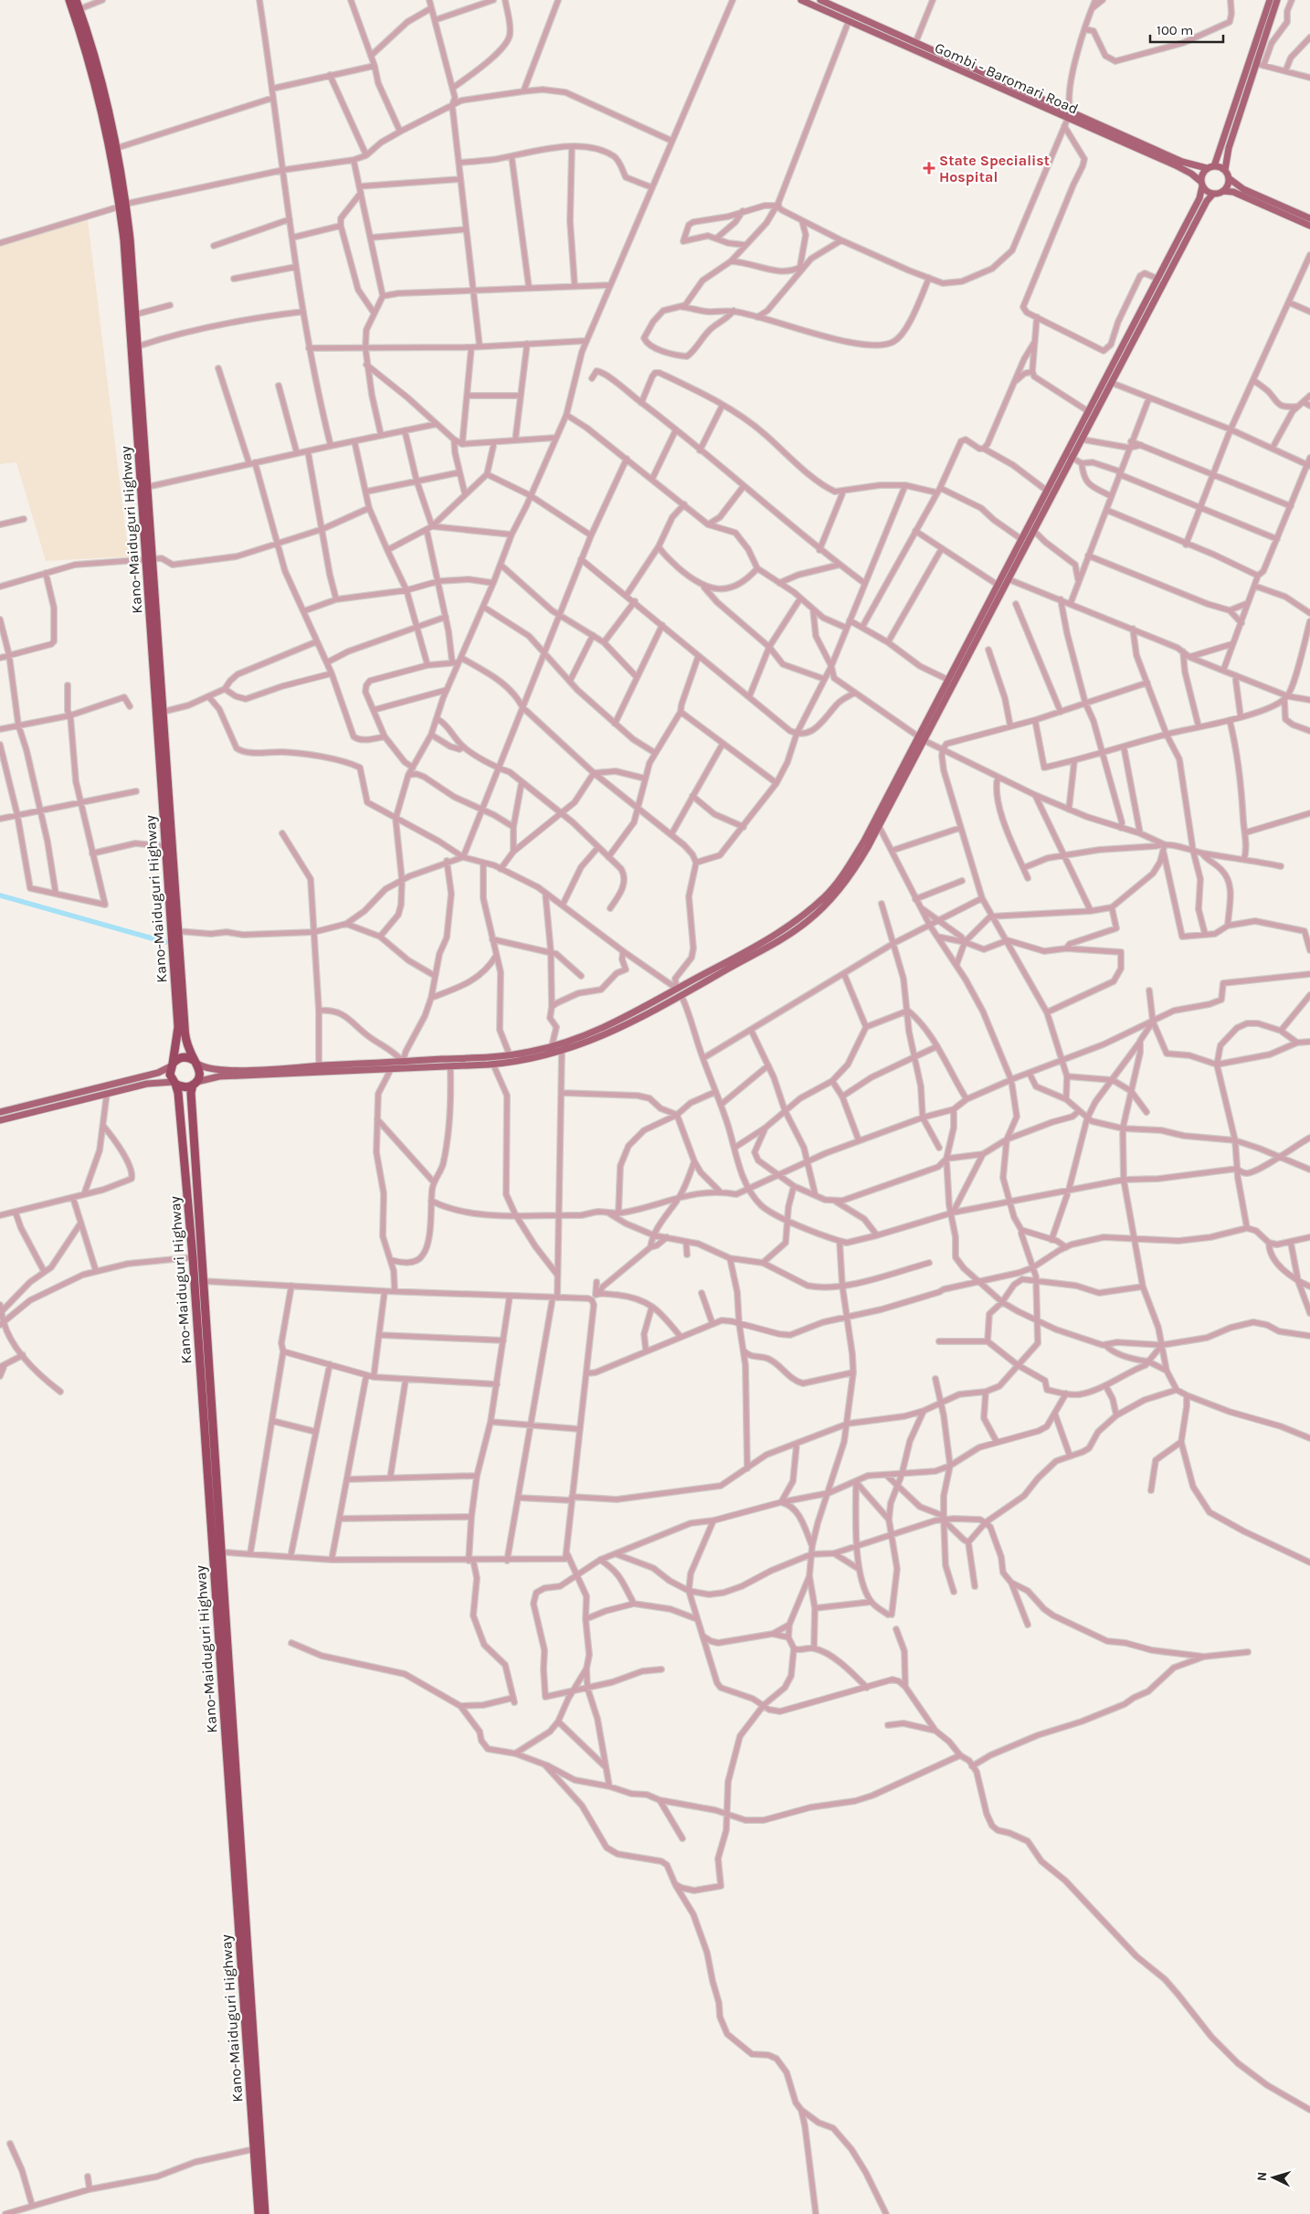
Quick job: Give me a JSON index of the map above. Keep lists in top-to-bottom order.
{
  "streets": {
    "highway": ["Kano-Maiduguri Highway"],
    "main road": ["Gombi - Baromari Road"]
  },
  "places": {
    "health": ["State Specialist Hospital"]
  },
  "scale_bar": "100 m",
  "north": "left"
}
